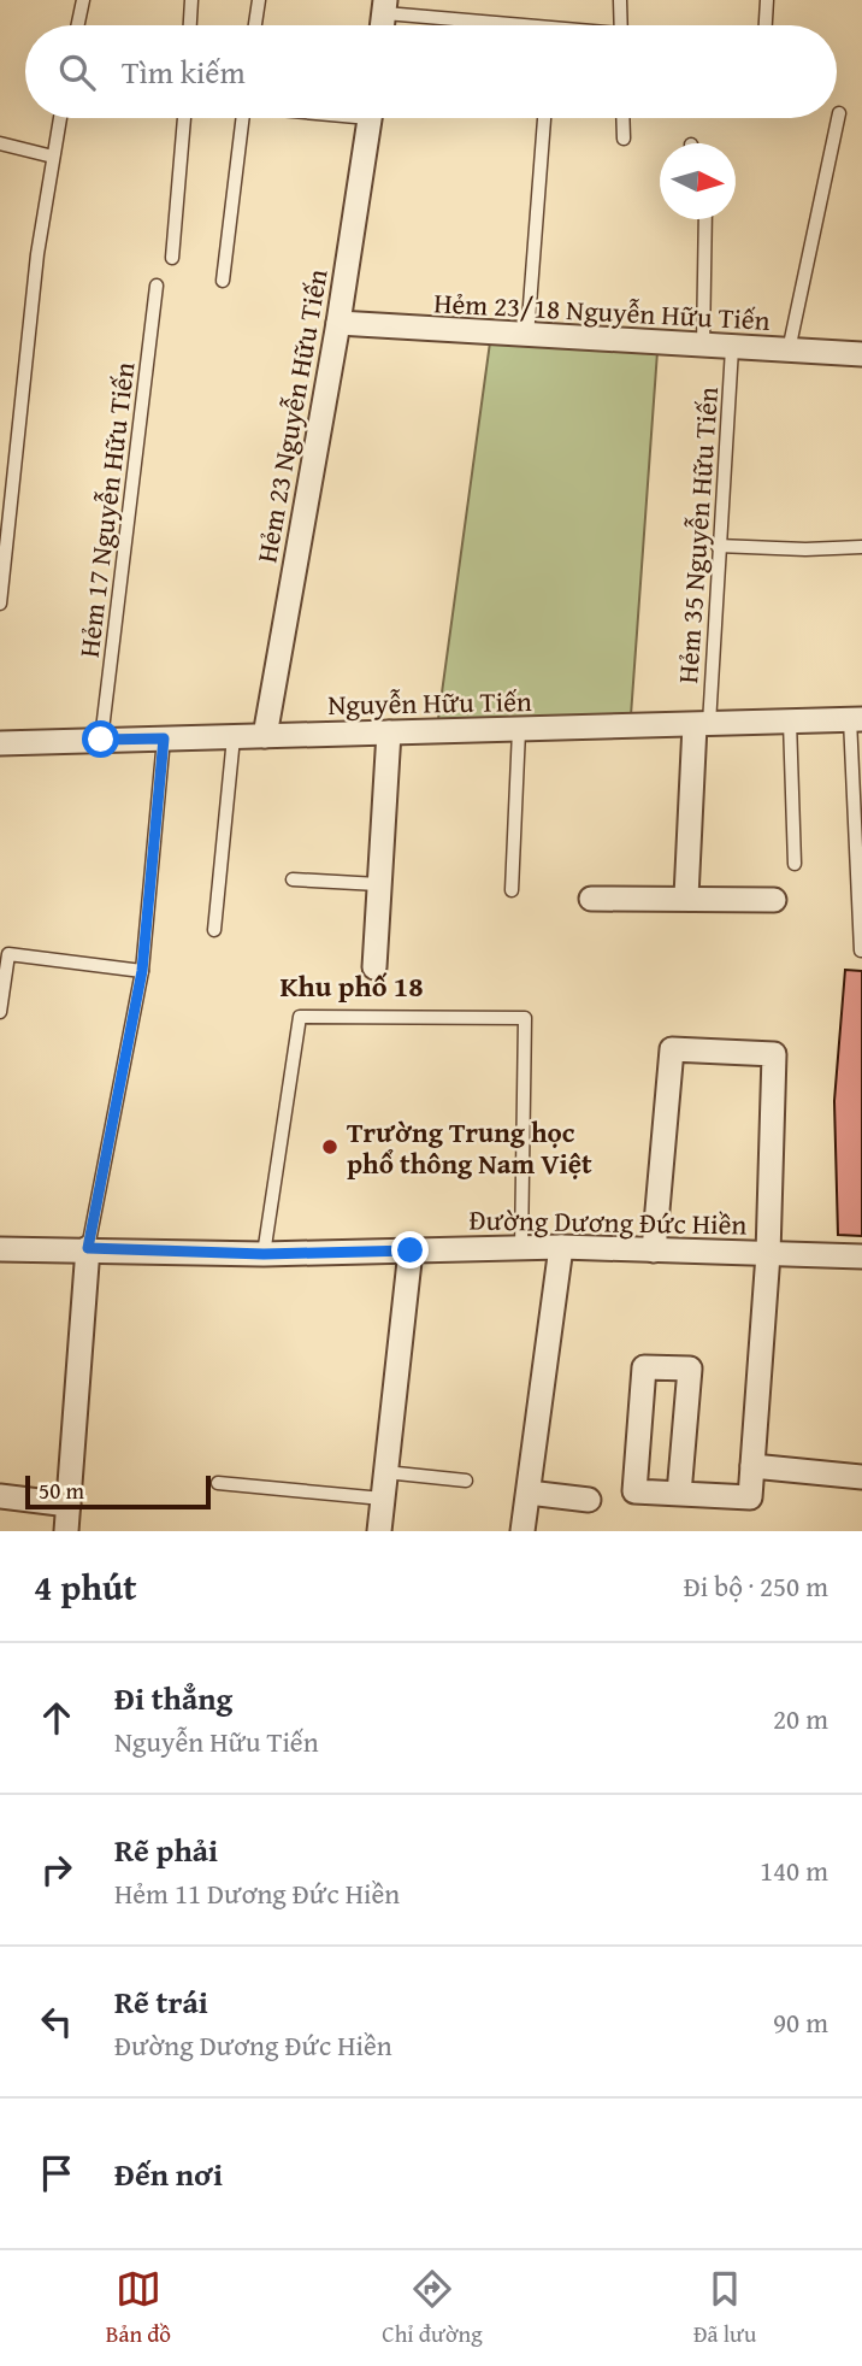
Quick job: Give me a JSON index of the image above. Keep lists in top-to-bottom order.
{
  "streets": {
    "street": [
      "Hẻm 23/18 Nguyễn Hữu Tiến",
      "Hẻm 23 Nguyễn Hữu Tiến",
      "Nguyễn Hữu Tiến",
      "Đường Dương Đức Hiền"
    ],
    "lane": ["Hẻm 17 Nguyễn Hữu Tiến", "Hẻm 35 Nguyễn Hữu Tiến"]
  },
  "crossings": [
    ["Hẻm 23/18 Nguyễn Hữu Tiến", "Hẻm 23 Nguyễn Hữu Tiến"],
    ["Hẻm 23/18 Nguyễn Hữu Tiến", "Hẻm 35 Nguyễn Hữu Tiến"],
    ["Hẻm 23 Nguyễn Hữu Tiến", "Nguyễn Hữu Tiến"],
    ["Hẻm 17 Nguyễn Hữu Tiến", "Nguyễn Hữu Tiến"],
    ["Hẻm 35 Nguyễn Hữu Tiến", "Nguyễn Hữu Tiến"]
  ],
  "districts": ["Khu phố 18"],
  "places": ["Trường Trung học phổ thông Nam Việt"],
  "scale_bar": "50 m",
  "north": "right",
  "page": {
    "search": "Tìm kiếm",
    "scale": "50 m",
    "heading": ["4 phút", "Đi bộ · 250 m"],
    "list": [
      ["Đi thẳng", "Nguyễn Hữu Tiến", "20 m"],
      ["Rẽ phải", "Hẻm 11 Dương Đức Hiền", "140 m"],
      ["Rẽ trái", "Đường Dương Đức Hiền", "90 m"],
      "Đến nơi"
    ],
    "nav": ["Bản đồ", "Chỉ đường", "Đã lưu"]
  }
}
